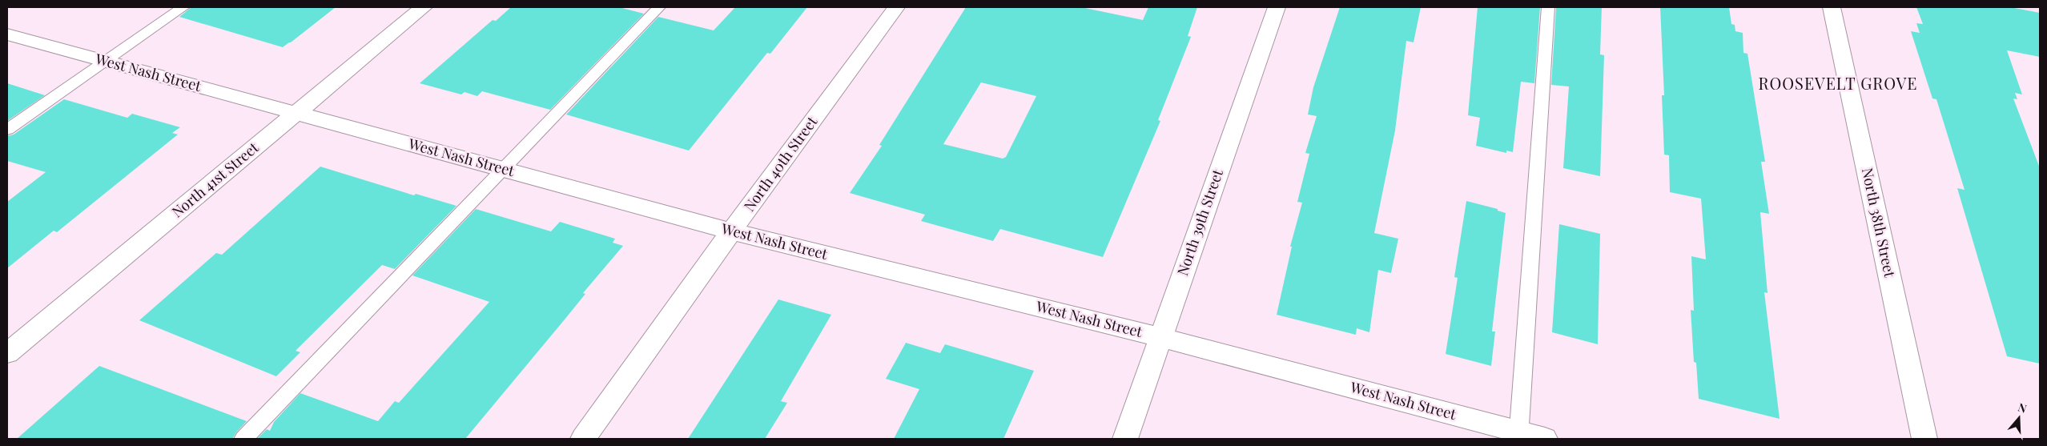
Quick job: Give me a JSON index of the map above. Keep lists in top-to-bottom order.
{
  "streets": {
    "street": [
      "West Nash Street",
      "North 40th Street",
      "North 41st Street",
      "North 39th Street",
      "North 38th Street"
    ]
  },
  "crossings": [
    ["West Nash Street", "North 40th Street"],
    ["West Nash Street", "North 41st Street"],
    ["West Nash Street", "North 39th Street"]
  ],
  "districts": ["ROOSEVELT GROVE"],
  "north": "top"
}
